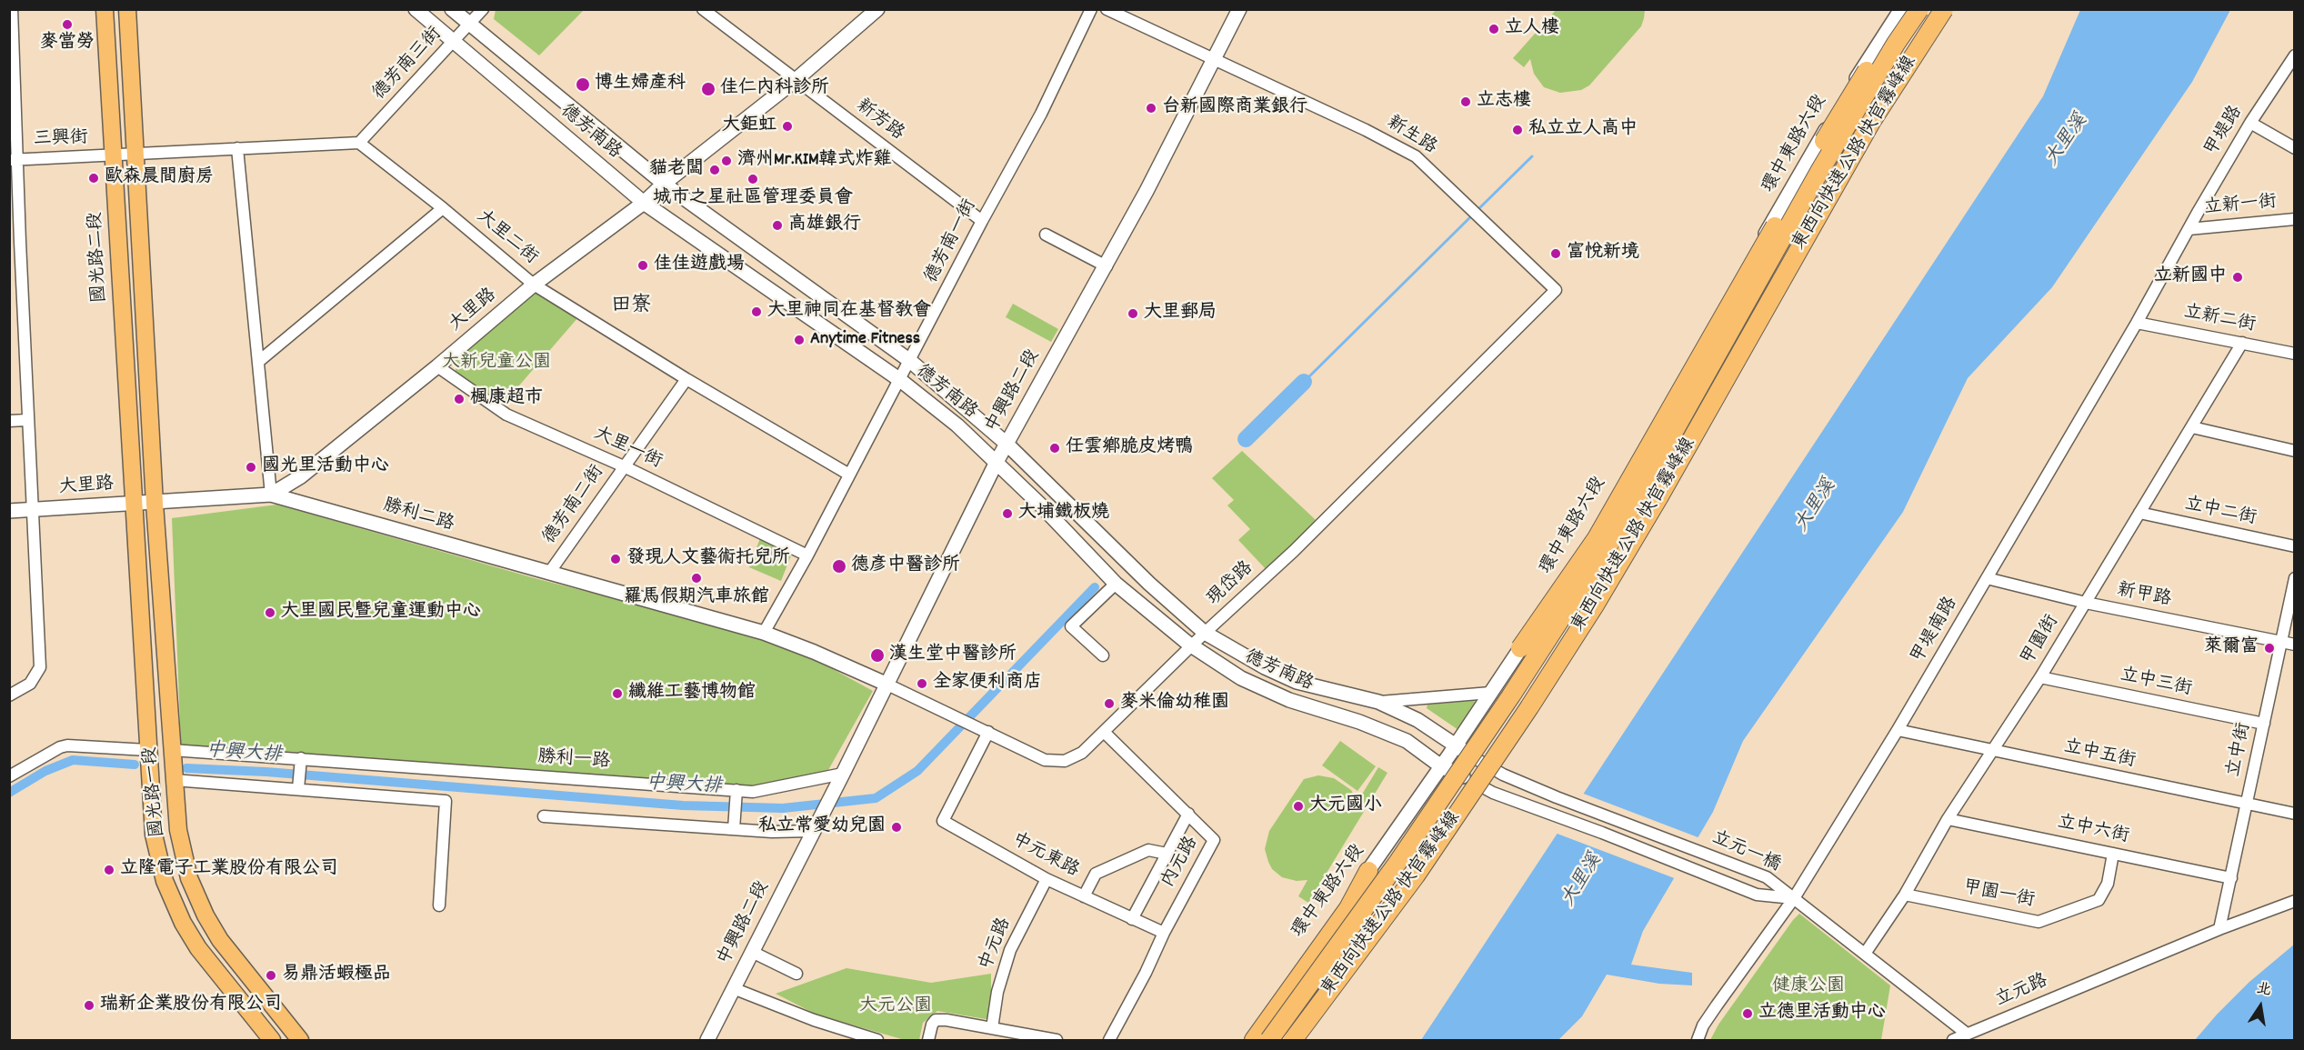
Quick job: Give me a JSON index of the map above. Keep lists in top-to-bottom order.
{
  "streets": {
    "highway": ["東西向快速公路 快官霧峰線"],
    "main road": ["國光路二段", "國光路一段"],
    "street": [
      "德芳南三街",
      "新芳路",
      "甲堤路",
      "德芳南路",
      "新生路",
      "三興街",
      "環中東路六段",
      "立新一街",
      "大里二街",
      "德芳南一街",
      "大里路",
      "立新二街",
      "中興路二段",
      "大里一街",
      "德芳南二街",
      "立中二街",
      "勝利二路",
      "現岱路",
      "新甲路",
      "甲堤南路",
      "甲園街",
      "立中三街",
      "立中街",
      "立中五街",
      "勝利一路",
      "立中六街",
      "立元一橋",
      "中元東路",
      "內元路",
      "甲園一街",
      "中元路",
      "立元路"
    ]
  },
  "crossings": [
    ["德芳南三街", "德芳南路"],
    ["德芳南三街", "大里二街"],
    ["新芳路", "德芳南一街"],
    ["新芳路", "大里路"],
    ["甲堤路", "立新一街"],
    ["甲堤路", "甲堤南路"],
    ["德芳南路", "環中東路六段"],
    ["德芳南路", "德芳南一街"],
    ["德芳南路", "大里路"],
    ["德芳南路", "中興路二段"],
    ["德芳南路", "現岱路"],
    ["德芳南路", "立元一橋"],
    ["新生路", "中興路二段"],
    ["新生路", "現岱路"],
    ["三興街", "國光路二段"],
    ["立新一街", "甲堤南路"],
    ["大里二街", "德芳南一街"],
    ["大里二街", "大里路"],
    ["大里二街", "德芳南二街"],
    ["德芳南一街", "大里一街"],
    ["德芳南一街", "勝利二路"],
    ["國光路二段", "大里路"],
    ["國光路二段", "國光路一段"],
    ["大里路", "大里一街"],
    ["大里路", "勝利二路"],
    ["大里路", "國光路一段"],
    ["立新二街", "甲堤南路"],
    ["立新二街", "甲園街"],
    ["中興路二段", "勝利二路"],
    ["中興路二段", "現岱路"],
    ["中興路二段", "勝利一路"],
    ["大里一街", "德芳南二街"],
    ["德芳南二街", "勝利二路"],
    ["立中二街", "甲園街"],
    ["勝利二路", "現岱路"],
    ["現岱路", "中元東路"],
    ["現岱路", "內元路"],
    ["新甲路", "甲堤南路"],
    ["新甲路", "甲園街"],
    ["新甲路", "立中街"],
    ["甲堤南路", "立中五街"],
    ["甲堤南路", "立元一橋"],
    ["甲園街", "立中三街"],
    ["甲園街", "立中五街"],
    ["甲園街", "立中六街"],
    ["甲園街", "甲園一街"],
    ["立中三街", "立中街"],
    ["立中街", "立中五街"],
    ["立中街", "立中六街"],
    ["立中街", "立元路"],
    ["勝利一路", "國光路一段"],
    ["立中六街", "甲園一街"],
    ["中元東路", "內元路"],
    ["中元東路", "中元路"]
  ],
  "districts": ["田寮"],
  "water": ["大里溪", "中興大排"],
  "parks": ["大新兒童公園", "健康公園", "大元公園"],
  "places": [
    "麥當勞",
    "立人樓",
    "博生婦產科",
    "佳仁內科診所",
    "立志樓",
    "台新國際商業銀行",
    "大鉅虹",
    "私立立人高中",
    "濟州Mr.KIM韓式炸雞",
    "貓老闆",
    "歐森晨間廚房",
    "城市之星社區管理委員會",
    "高雄銀行",
    "富悅新境",
    "佳佳遊戲場",
    "立新國中",
    "大里神同在基督教會",
    "大里郵局",
    "Anytime Fitness",
    "楓康超市",
    "任雲鄉脆皮烤鴨",
    "國光里活動中心",
    "大埔鐵板燒",
    "發現人文藝術托兒所",
    "德彥中醫診所",
    "羅馬假期汽車旅館",
    "大里國民暨兒童運動中心",
    "萊爾富",
    "漢生堂中醫診所",
    "全家便利商店",
    "纖維工藝博物館",
    "麥米倫幼稚園",
    "大元國小",
    "私立常愛幼兒園",
    "立隆電子工業股份有限公司",
    "易鼎活蝦極品",
    "瑞新企業股份有限公司",
    "立德里活動中心"
  ],
  "north": "top"
}
